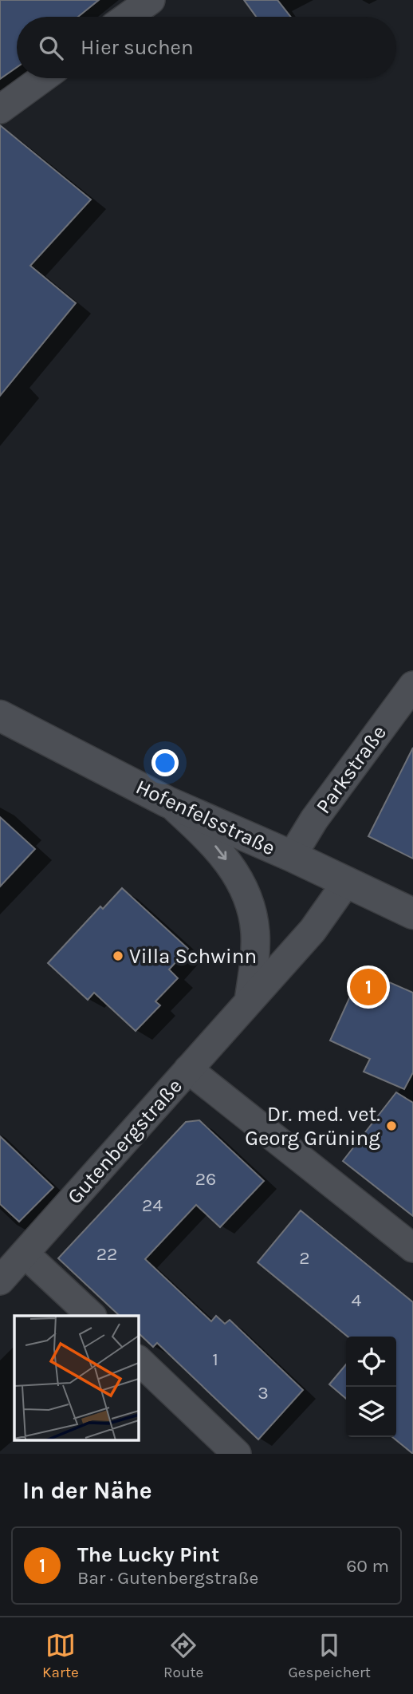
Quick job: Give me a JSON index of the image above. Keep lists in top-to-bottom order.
{
  "streets": {
    "main road": ["Hofenfelsstraße"],
    "street": ["Parkstraße", "Gutenbergstraße"]
  },
  "crossings": [
    ["Parkstraße", "Hofenfelsstraße"],
    ["Hofenfelsstraße", "Gutenbergstraße"]
  ],
  "places": ["Villa Schwinn", "Dr. med. vet. Georg Grüning"],
  "house_numbers": [
    "26",
    "24",
    "22",
    "2",
    "4",
    "1",
    "3"
  ],
  "page": {
    "search": "Hier suchen",
    "pins": "1",
    "heading": "In der Nähe",
    "list": [
      {
        "mark": "1",
        "name": "The Lucky Pint",
        "note": "Bar · Gutenbergstraße",
        "value": "60 m"
      }
    ],
    "nav": ["Karte", "Route", "Gespeichert"]
  }
}
